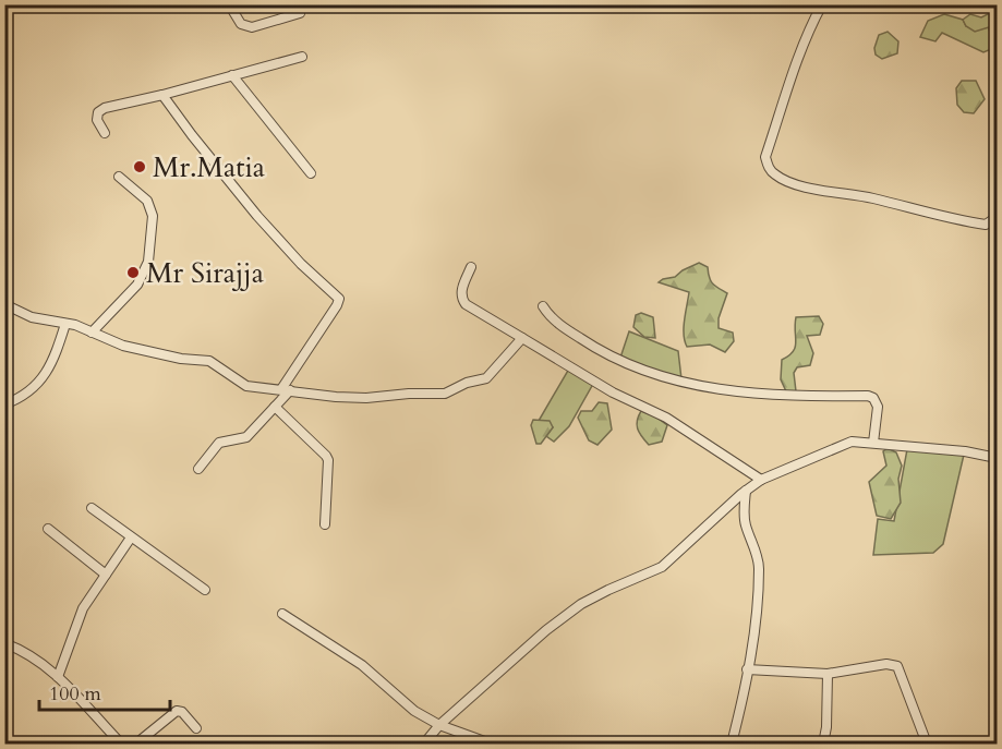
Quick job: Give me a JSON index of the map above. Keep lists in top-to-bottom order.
{
  "places": ["Mr.Matia", "Mr Sirajja"],
  "scale_bar": "100 m"
}
